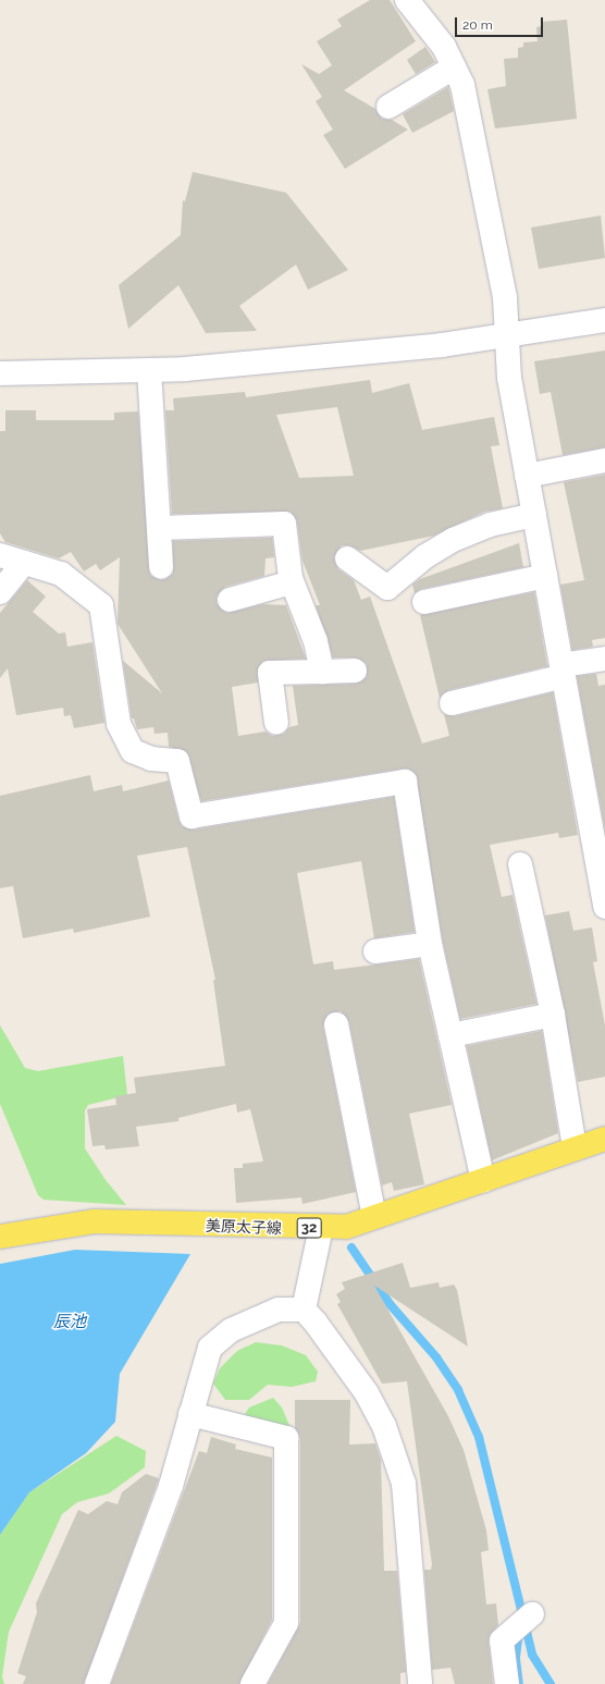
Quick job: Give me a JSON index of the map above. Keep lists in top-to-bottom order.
{
  "streets": {
    "main road": ["美原太子線", "32"]
  },
  "water": ["辰池"],
  "scale_bar": "20 m"
}
